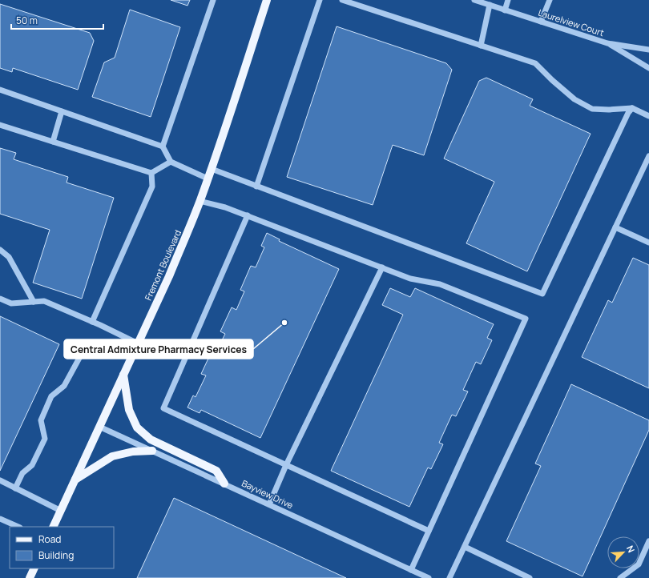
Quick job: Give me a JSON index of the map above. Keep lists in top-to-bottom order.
{
  "streets": {
    "main road": ["Fremont Boulevard"],
    "street": ["Laurelview Court", "Bayview Drive"]
  },
  "crossings": [
    ["Fremont Boulevard", "Bayview Drive"]
  ],
  "places": ["Central Admixture Pharmacy Services"],
  "legend": ["Road", "Building"],
  "scale_bar": "50 m",
  "north": "top right"
}
